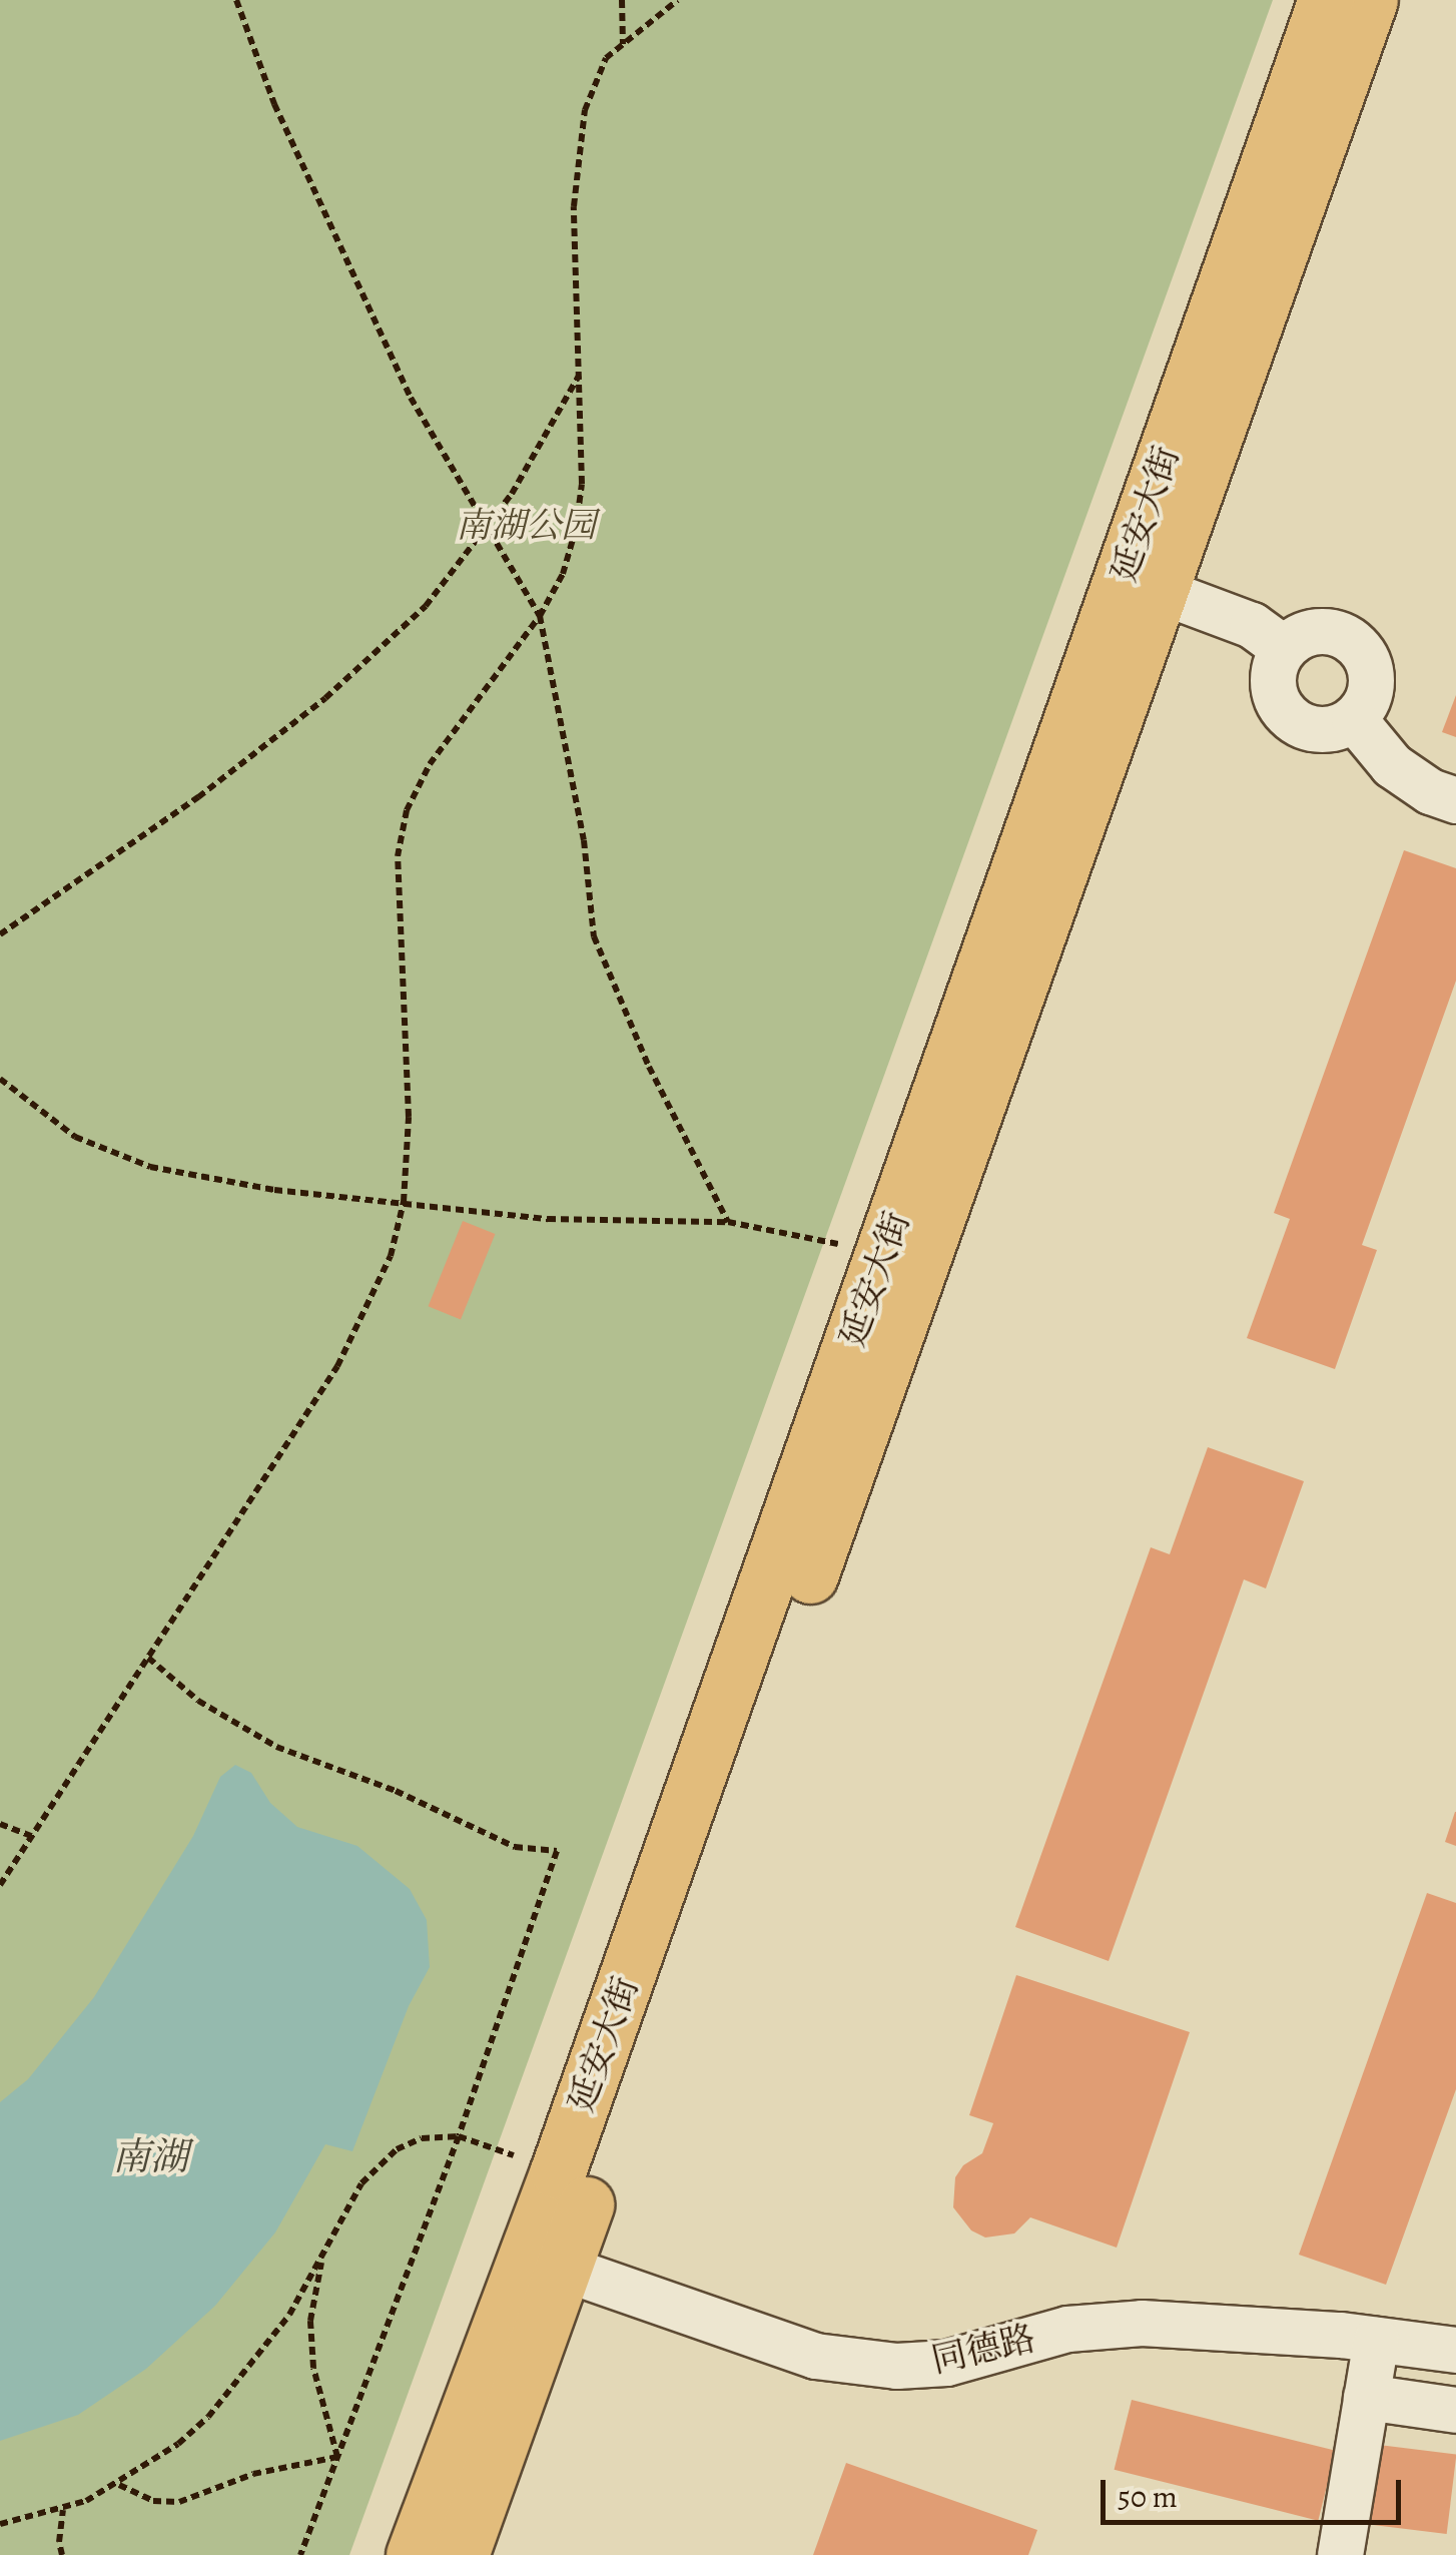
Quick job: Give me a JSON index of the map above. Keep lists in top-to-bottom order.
{
  "streets": {
    "main road": ["延安大街"],
    "street": ["同德路"]
  },
  "crossings": [
    ["延安大街", "同德路"]
  ],
  "water": ["南湖"],
  "parks": ["南湖公园"],
  "scale_bar": "50 m"
}
